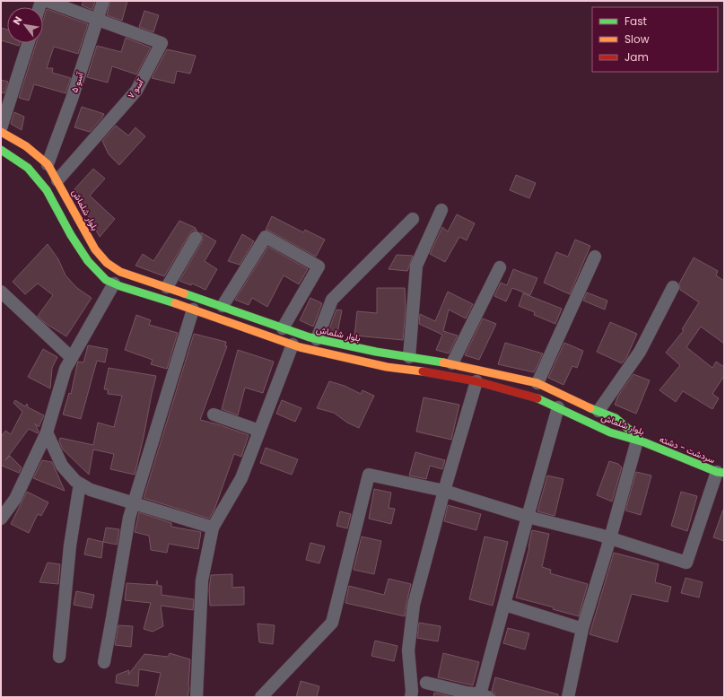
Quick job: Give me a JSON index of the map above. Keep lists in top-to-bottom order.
{
  "streets": {
    "main road": ["بلوار شلماش", "سردشت - دشته"],
    "street": ["آسو ۵", "آسو ۷"]
  },
  "crossings": [
    ["آسو ۵", "آسو ۷"],
    ["آسو ۵", "بلوار شلماش"],
    ["آسو ۷", "بلوار شلماش"],
    ["بلوار شلماش", "سردشت - دشته"]
  ],
  "legend": ["Fast", "Slow", "Jam"],
  "north": "top left"
}
